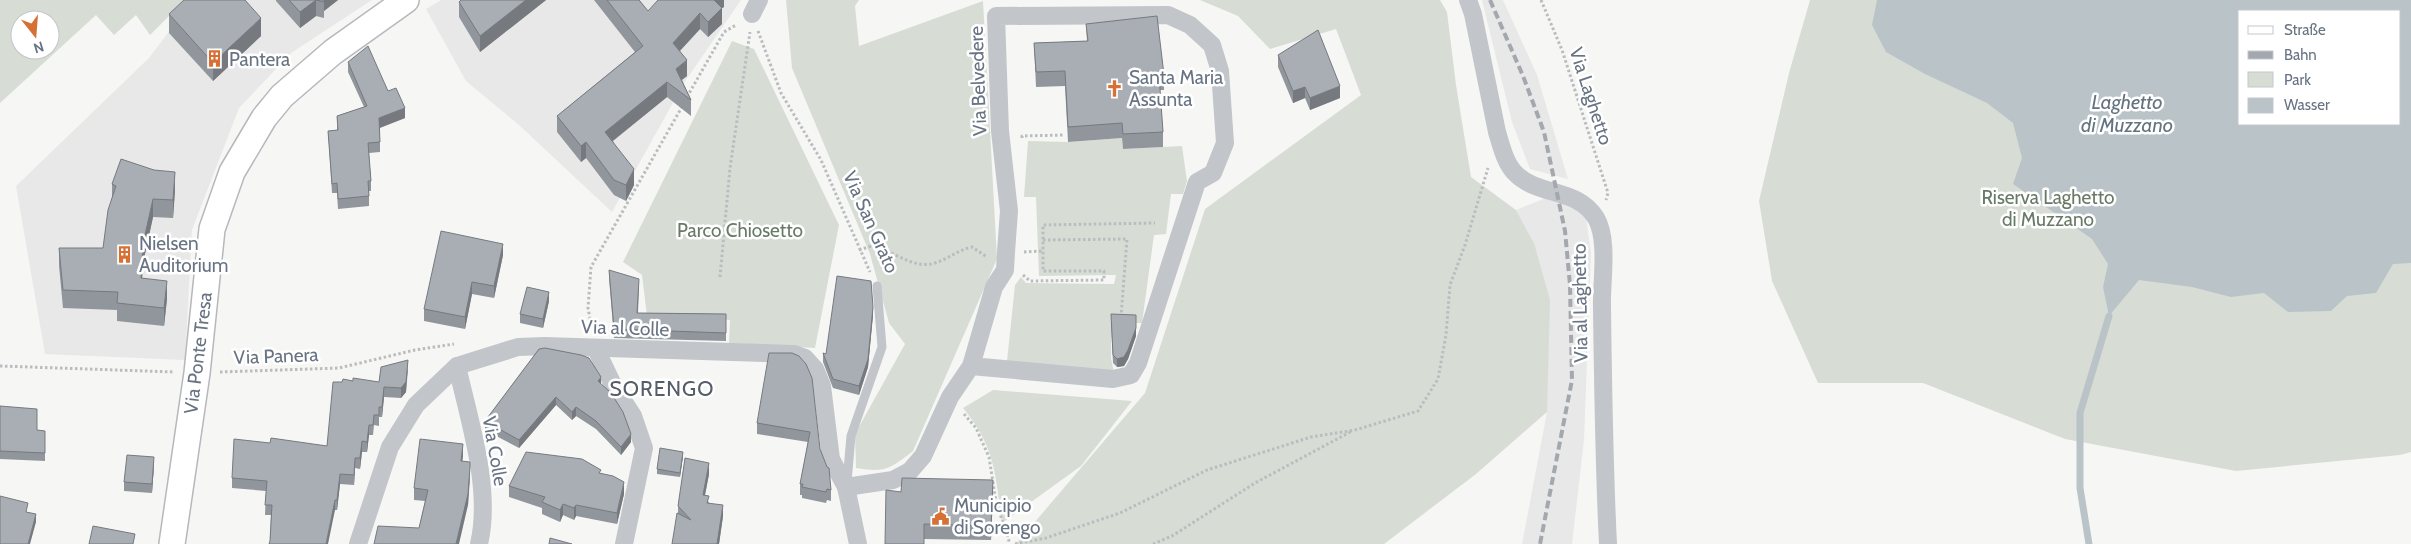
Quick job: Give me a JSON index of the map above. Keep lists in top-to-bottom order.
{
  "streets": {
    "main road": ["Via Ponte Tresa"],
    "street": [
      "Via Belvedere",
      "Via al Laghetto",
      "Via al Colle",
      "Via Colle"
    ],
    "lane": ["Via San Grato"],
    "path": ["Via Laghetto", "Via Panera"]
  },
  "crossings": [
    ["Via Belvedere", "Via San Grato"],
    ["Via Belvedere", "Via al Colle"],
    ["Via San Grato", "Via al Colle"],
    ["Via al Colle", "Via Colle"],
    ["Via Ponte Tresa", "Via Panera"]
  ],
  "districts": ["SORENGO"],
  "water": ["Laghetto di Muzzano"],
  "parks": ["Riserva Laghetto di Muzzano", "Parco Chiosetto"],
  "places": {
    "building": ["Pantera", "Nielsen Auditorium"],
    "church": ["Santa Maria Assunta"],
    "public building": ["Municipio di Sorengo"]
  },
  "legend": [
    "Straße",
    "Bahn",
    "Park",
    "Wasser"
  ],
  "north": "bottom"
}
